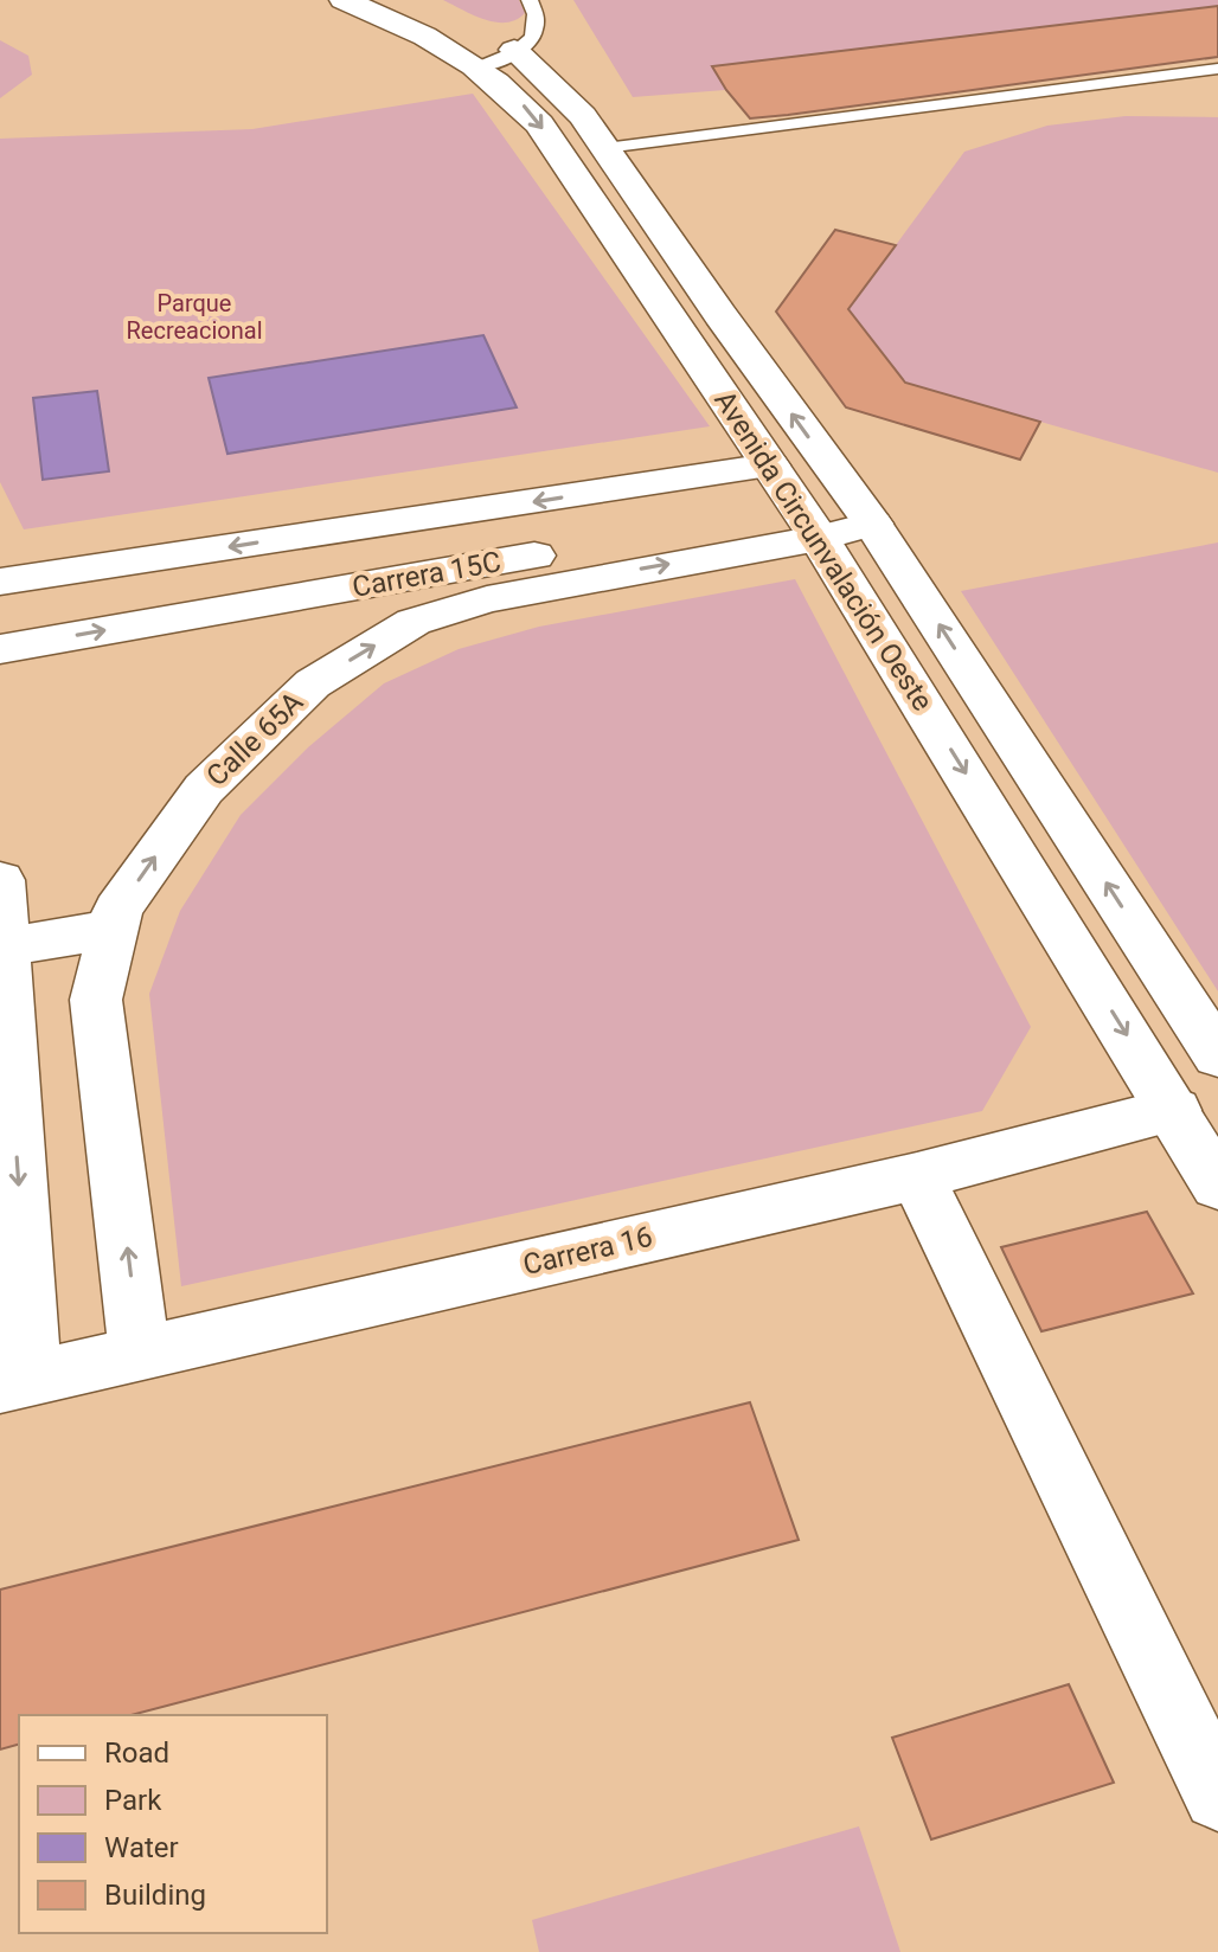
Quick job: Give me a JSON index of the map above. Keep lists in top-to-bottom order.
{
  "streets": {
    "street": [
      "Avenida Circunvalación Oeste",
      "Carrera 15C",
      "Calle 65A",
      "Carrera 16"
    ]
  },
  "crossings": [
    ["Avenida Circunvalación Oeste", "Carrera 15C"],
    ["Avenida Circunvalación Oeste", "Calle 65A"],
    ["Avenida Circunvalación Oeste", "Carrera 16"],
    ["Carrera 15C", "Calle 65A"],
    ["Calle 65A", "Carrera 16"]
  ],
  "one_way": ["Calle 65A"],
  "parks": ["Parque Recreacional"],
  "legend": [
    "Road",
    "Park",
    "Water",
    "Building"
  ]
}
